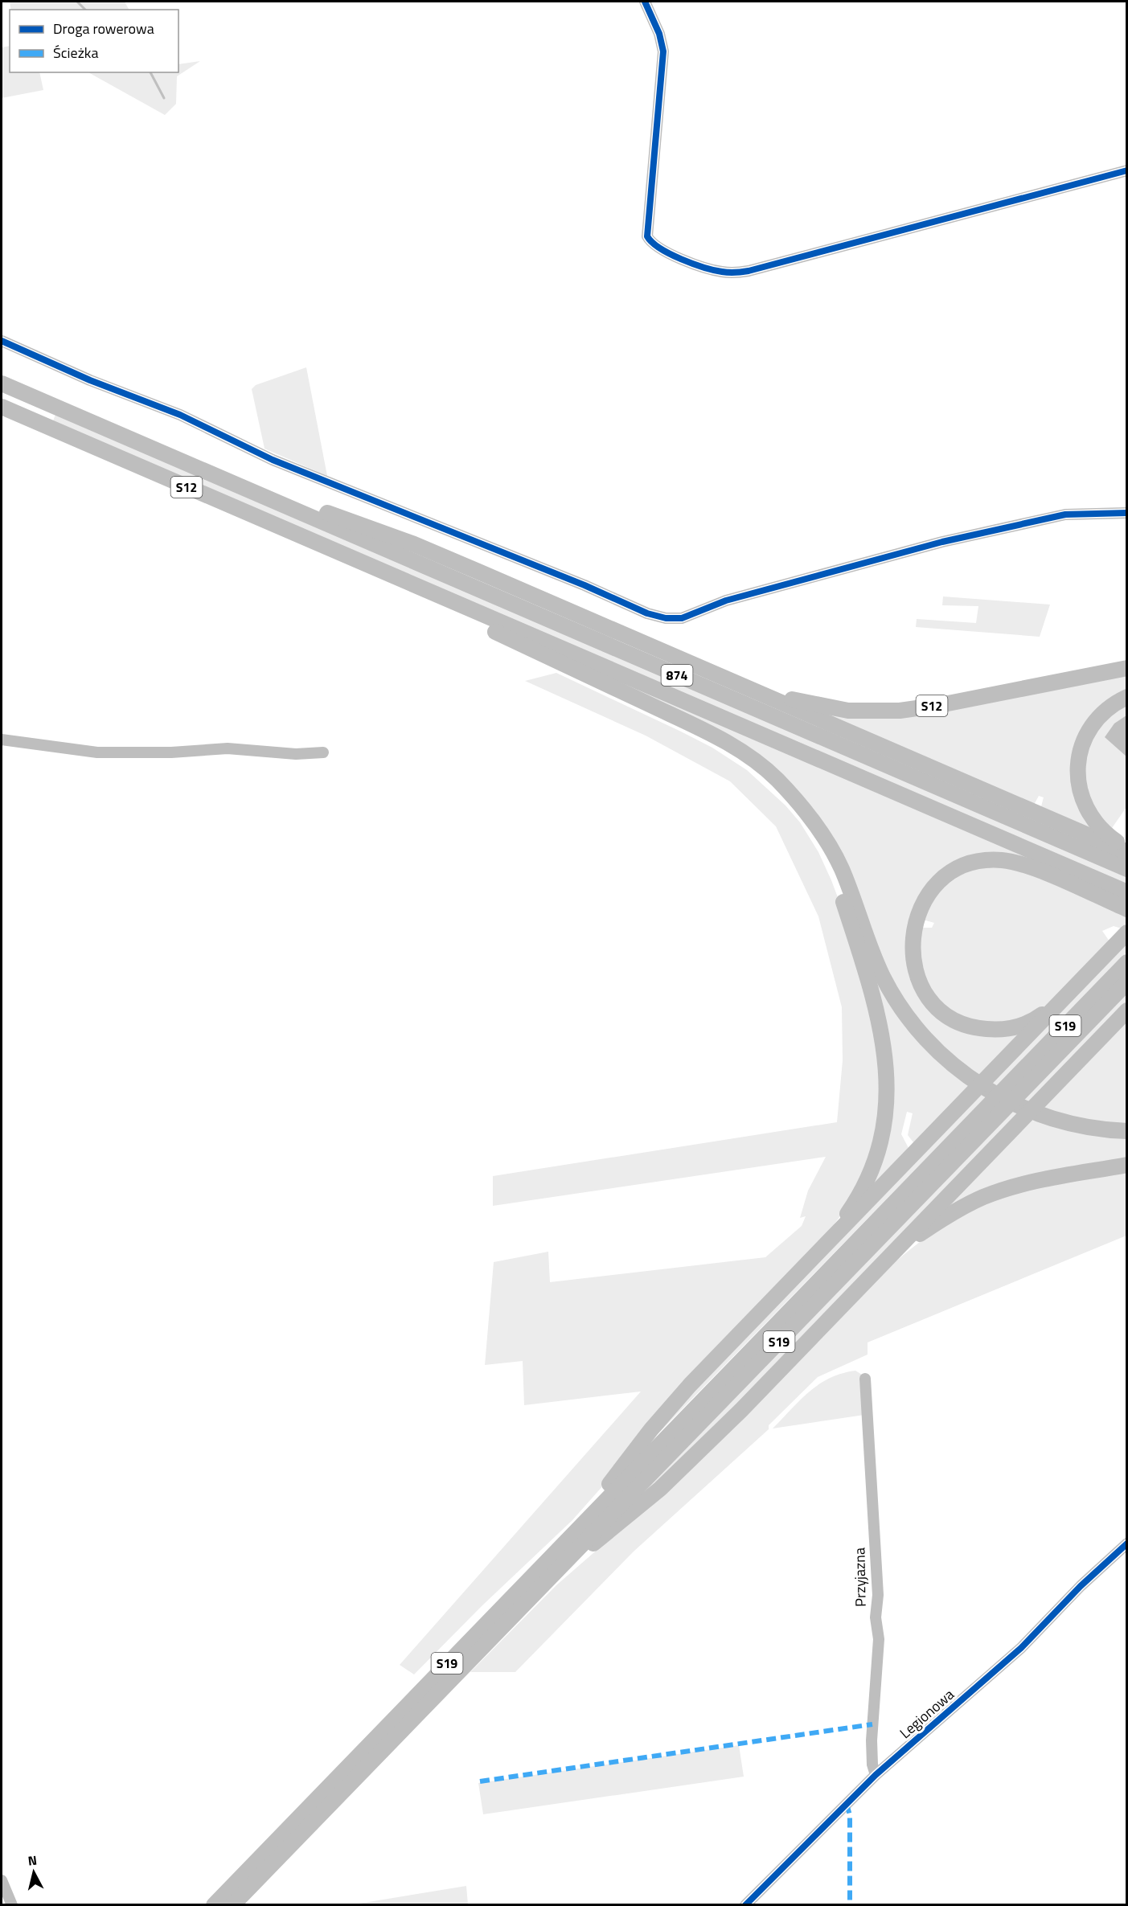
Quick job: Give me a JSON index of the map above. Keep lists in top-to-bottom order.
{
  "streets": {
    "highway": ["S12", "874", "S19"],
    "street": ["Przyjazna", "Legionowa"]
  },
  "crossings": [
    ["S12", "874"],
    ["Przyjazna", "Legionowa"]
  ],
  "legend": ["Droga rowerowa", "Ścieżka"],
  "north": "top"
}
